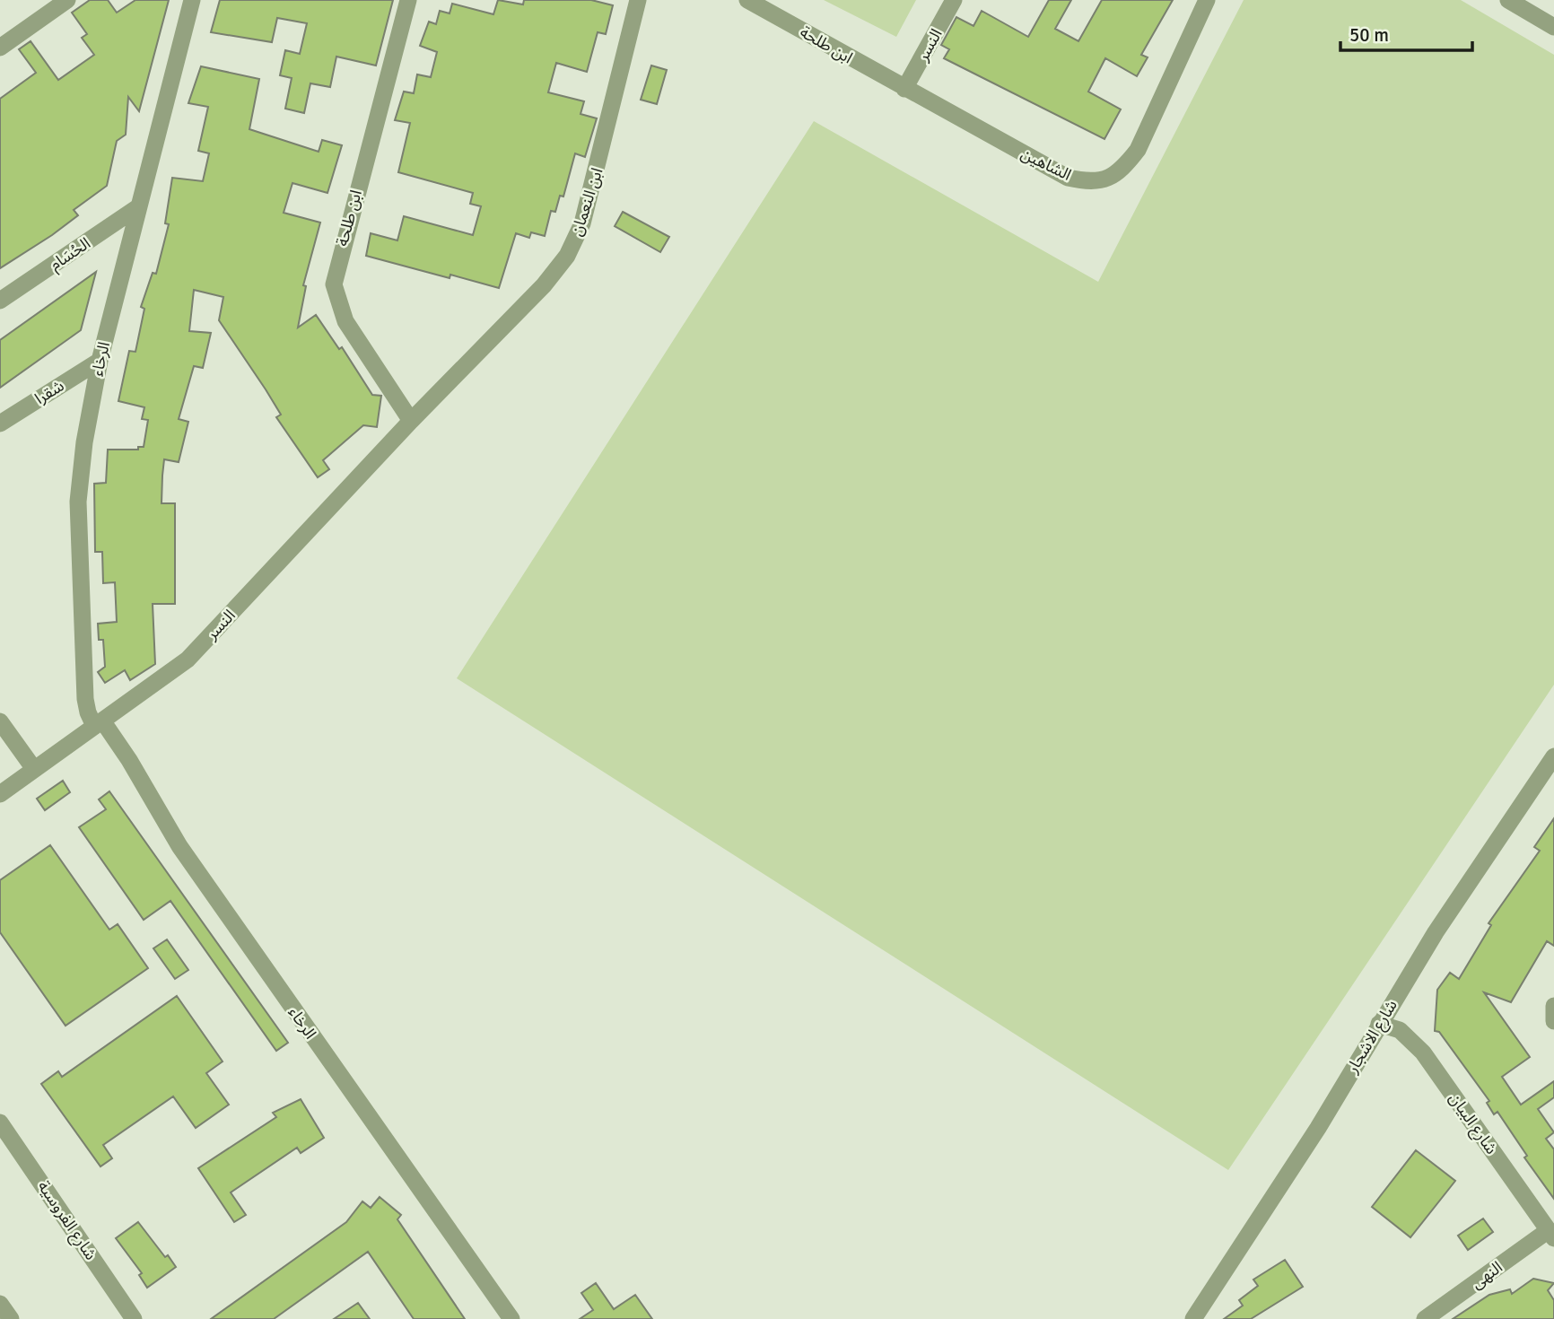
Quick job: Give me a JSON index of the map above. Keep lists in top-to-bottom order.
{
  "streets": {
    "street": [
      "ابن طلحة",
      "النسر",
      "الشاهين",
      "ابن النعمان",
      "الحُسَام",
      "الرخاء",
      "شقرا",
      "شارع الاشجار",
      "شارع البيان",
      "شارع الفروسية",
      "النهى"
    ]
  },
  "crossings": [
    ["ابن طلحة", "النسر"],
    ["ابن طلحة", "الشاهين"],
    ["ابن طلحة", "ابن النعمان"],
    ["النسر", "الشاهين"],
    ["النسر", "ابن النعمان"],
    ["النسر", "الرخاء"],
    ["الحُسَام", "الرخاء"],
    ["الرخاء", "شقرا"],
    ["شارع الاشجار", "شارع البيان"],
    ["شارع البيان", "النهى"]
  ],
  "scale_bar": "50 m"
}
